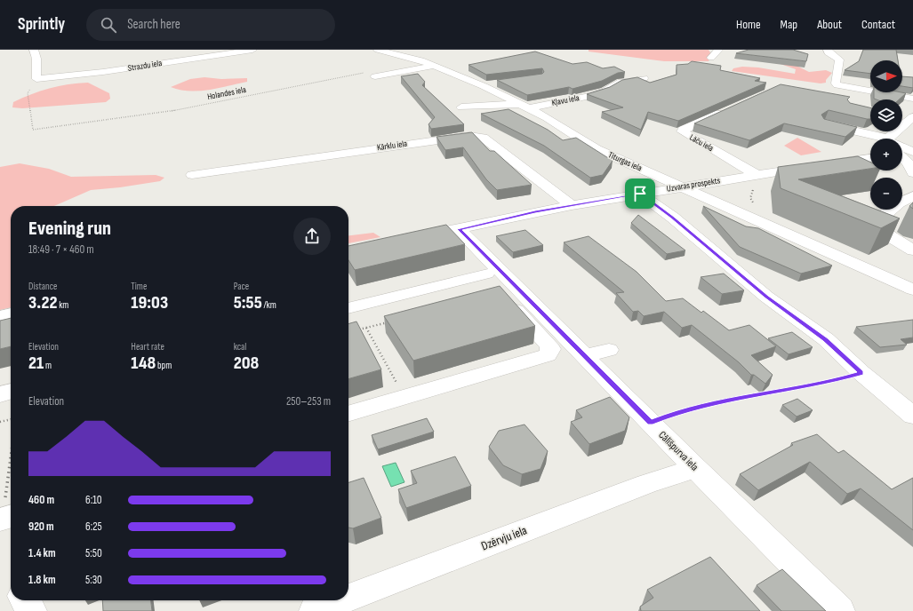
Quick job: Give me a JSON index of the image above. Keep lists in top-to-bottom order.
{
  "streets": {
    "street": [
      "Strazdu iela",
      "Kļavu iela",
      "Lāču iela",
      "Kārklu iela",
      "Titurgas iela",
      "Uzvaras prospekts",
      "Cālīšpurva iela",
      "Dzērvju iela"
    ],
    "path": ["Holandes iela"]
  },
  "crossings": [
    ["Strazdu iela", "Holandes iela"],
    ["Kļavu iela", "Titurgas iela"],
    ["Lāču iela", "Uzvaras prospekts"],
    ["Kārklu iela", "Uzvaras prospekts"],
    ["Titurgas iela", "Uzvaras prospekts"],
    ["Uzvaras prospekts", "Cālīšpurva iela"],
    ["Cālīšpurva iela", "Dzērvju iela"]
  ],
  "north": "right",
  "page": {
    "header": "Sprintly",
    "search": "Search here",
    "nav": [
      "Home",
      "Map",
      "About",
      "Contact"
    ],
    "map_buttons": ["+", "−"],
    "heading": ["Evening run", "18:49 · 7 × 460 m"],
    "stats": [
      ["Distance", "3.22 km"],
      ["Time", "19:03"],
      ["Pace", "5:55 /km"],
      ["Elevation", "21 m"],
      ["Heart rate", "148 bpm"],
      ["kcal", "208"]
    ],
    "chart": ["Elevation", "250–253 m"],
    "list": [
      {
        "name": "460 m",
        "note": "6:10"
      },
      {
        "name": "920 m",
        "note": "6:25"
      },
      {
        "name": "1.4 km",
        "note": "5:50"
      },
      {
        "name": "1.8 km",
        "note": "5:30"
      }
    ]
  }
}
